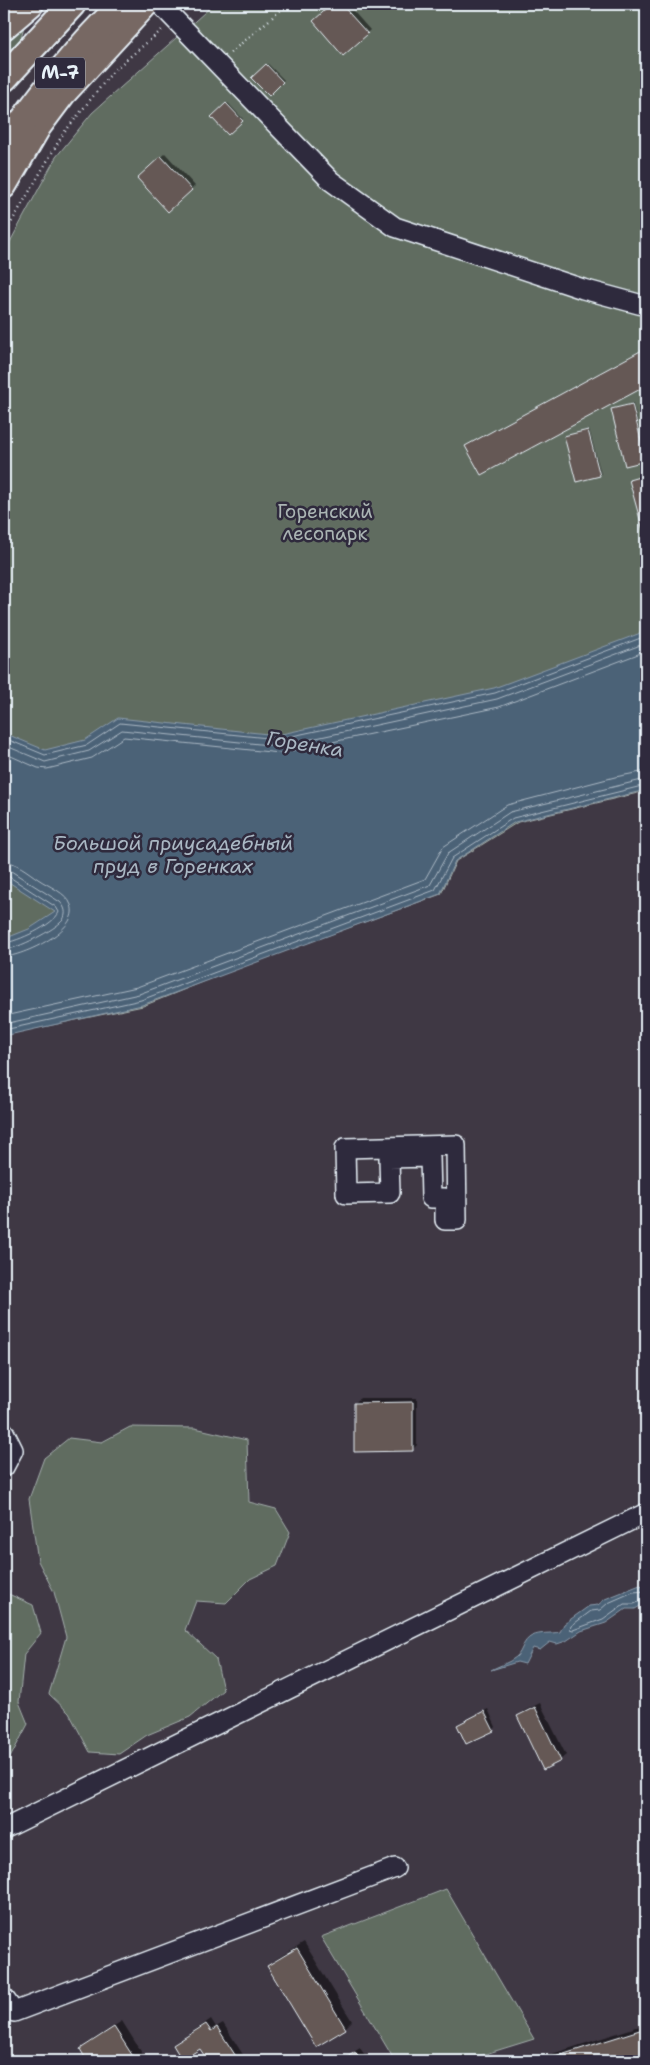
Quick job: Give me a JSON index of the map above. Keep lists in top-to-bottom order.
{
  "streets": {
    "highway": ["М-7"]
  },
  "water": ["Горенка", "Большой приусадебный пруд в Горенках"],
  "parks": ["Горенский лесопарк"]
}
